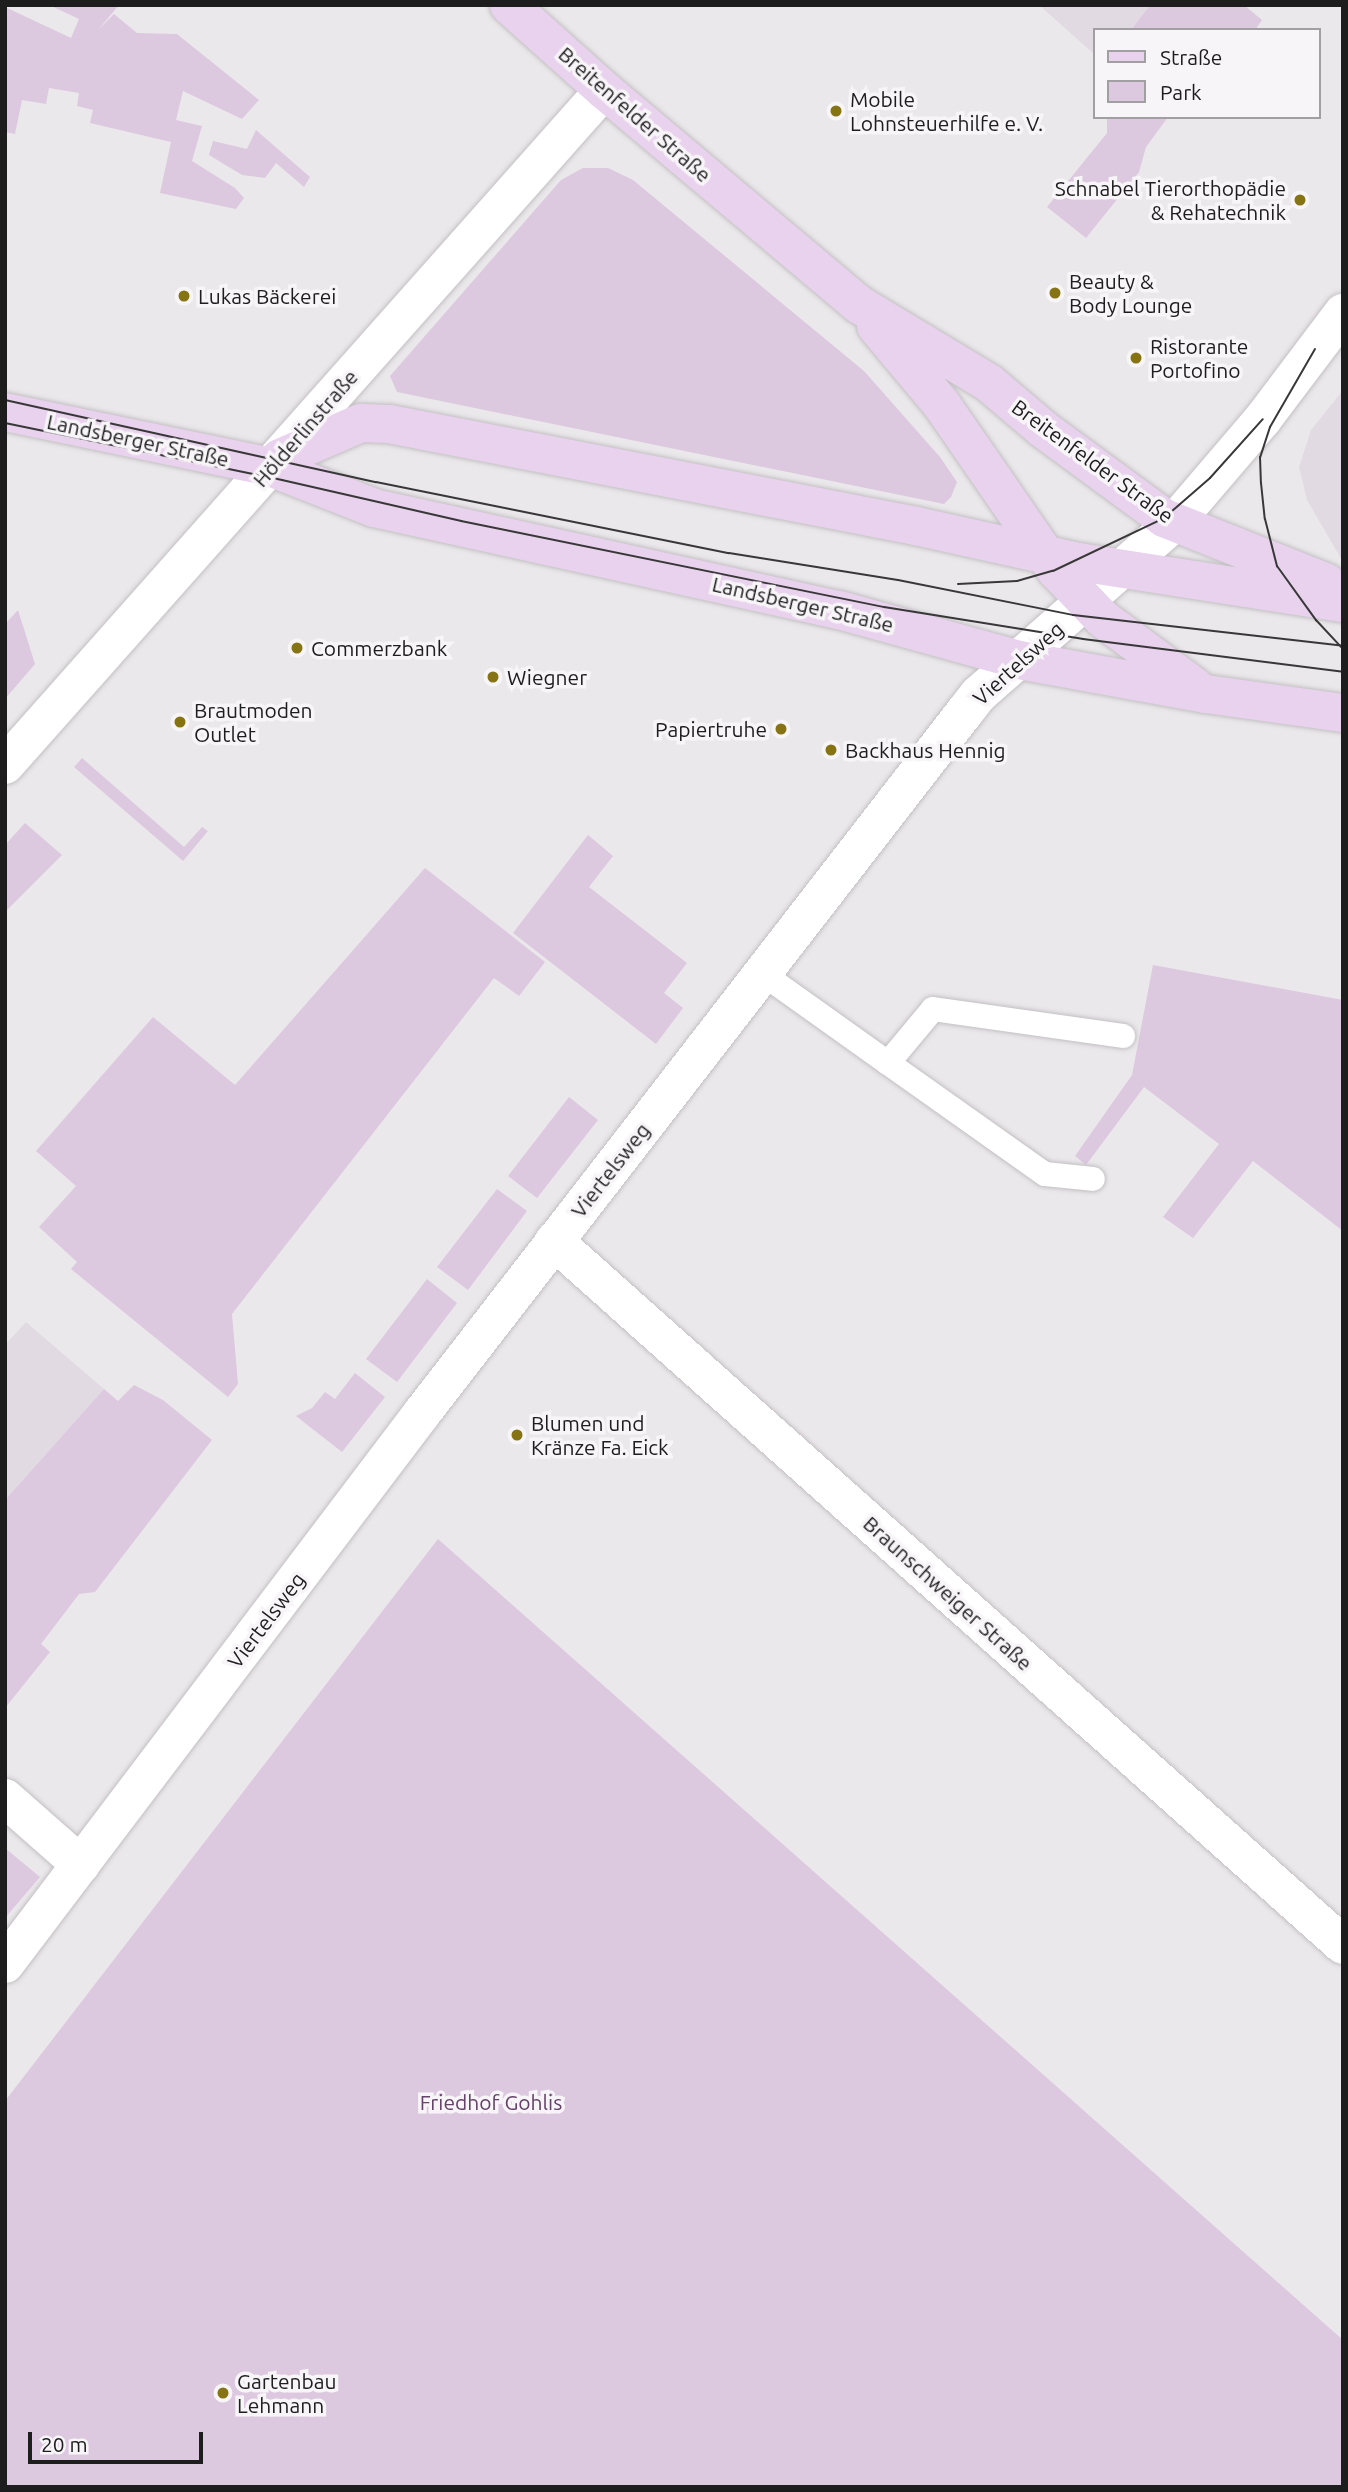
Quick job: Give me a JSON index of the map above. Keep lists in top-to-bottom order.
{
  "streets": {
    "main road": ["Breitenfelder Straße", "Landsberger Straße"],
    "street": ["Hölderlinstraße", "Viertelsweg", "Braunschweiger Straße"]
  },
  "crossings": [
    ["Breitenfelder Straße", "Hölderlinstraße"],
    ["Breitenfelder Straße", "Landsberger Straße"],
    ["Breitenfelder Straße", "Viertelsweg"],
    ["Hölderlinstraße", "Landsberger Straße"],
    ["Landsberger Straße", "Viertelsweg"],
    ["Viertelsweg", "Braunschweiger Straße"]
  ],
  "parks": ["Friedhof Gohlis"],
  "places": [
    "Mobile Lohnsteuerhilfe e. V.",
    "Schnabel Tierorthopädie & Rehatechnik",
    "Beauty & Body Lounge",
    "Lukas Bäckerei",
    "Ristorante Portofino",
    "Commerzbank",
    "Wiegner",
    "Brautmoden Outlet",
    "Papiertruhe",
    "Backhaus Hennig",
    "Blumen und Kränze Fa. Eick",
    "Gartenbau Lehmann"
  ],
  "legend": ["Straße", "Park"],
  "scale_bar": "20 m"
}
